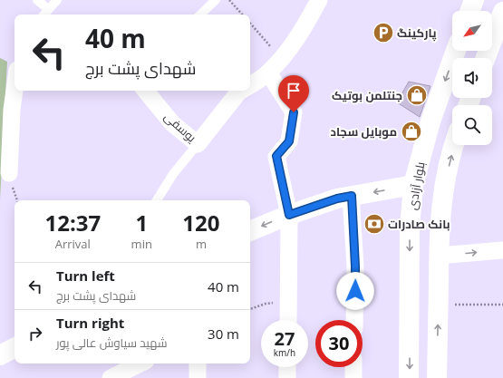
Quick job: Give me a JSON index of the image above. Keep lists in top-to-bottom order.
{
  "streets": {
    "main road": ["بلوار آزادی"],
    "street": ["یوسفی"]
  },
  "places": {
    "parking": ["پارکینگ"],
    "shop": ["جنتلمن بوتیک", "موبایل سجاد"],
    "bank": ["بانک صادرات"]
  },
  "north": "bottom left",
  "page": {
    "turn": ["40 m", "شهدای پشت برج"],
    "eta": [
      "12:37",
      "Arrival",
      "1",
      "min",
      "120",
      "m"
    ],
    "list": [
      {
        "name": "Turn left",
        "note": "شهدای پشت برج",
        "value": "40 m"
      },
      {
        "name": "Turn right",
        "note": "شهید سیاوش عالی پور",
        "value": "30 m"
      }
    ],
    "speed": "27 km/h",
    "limit": "30"
  }
}
